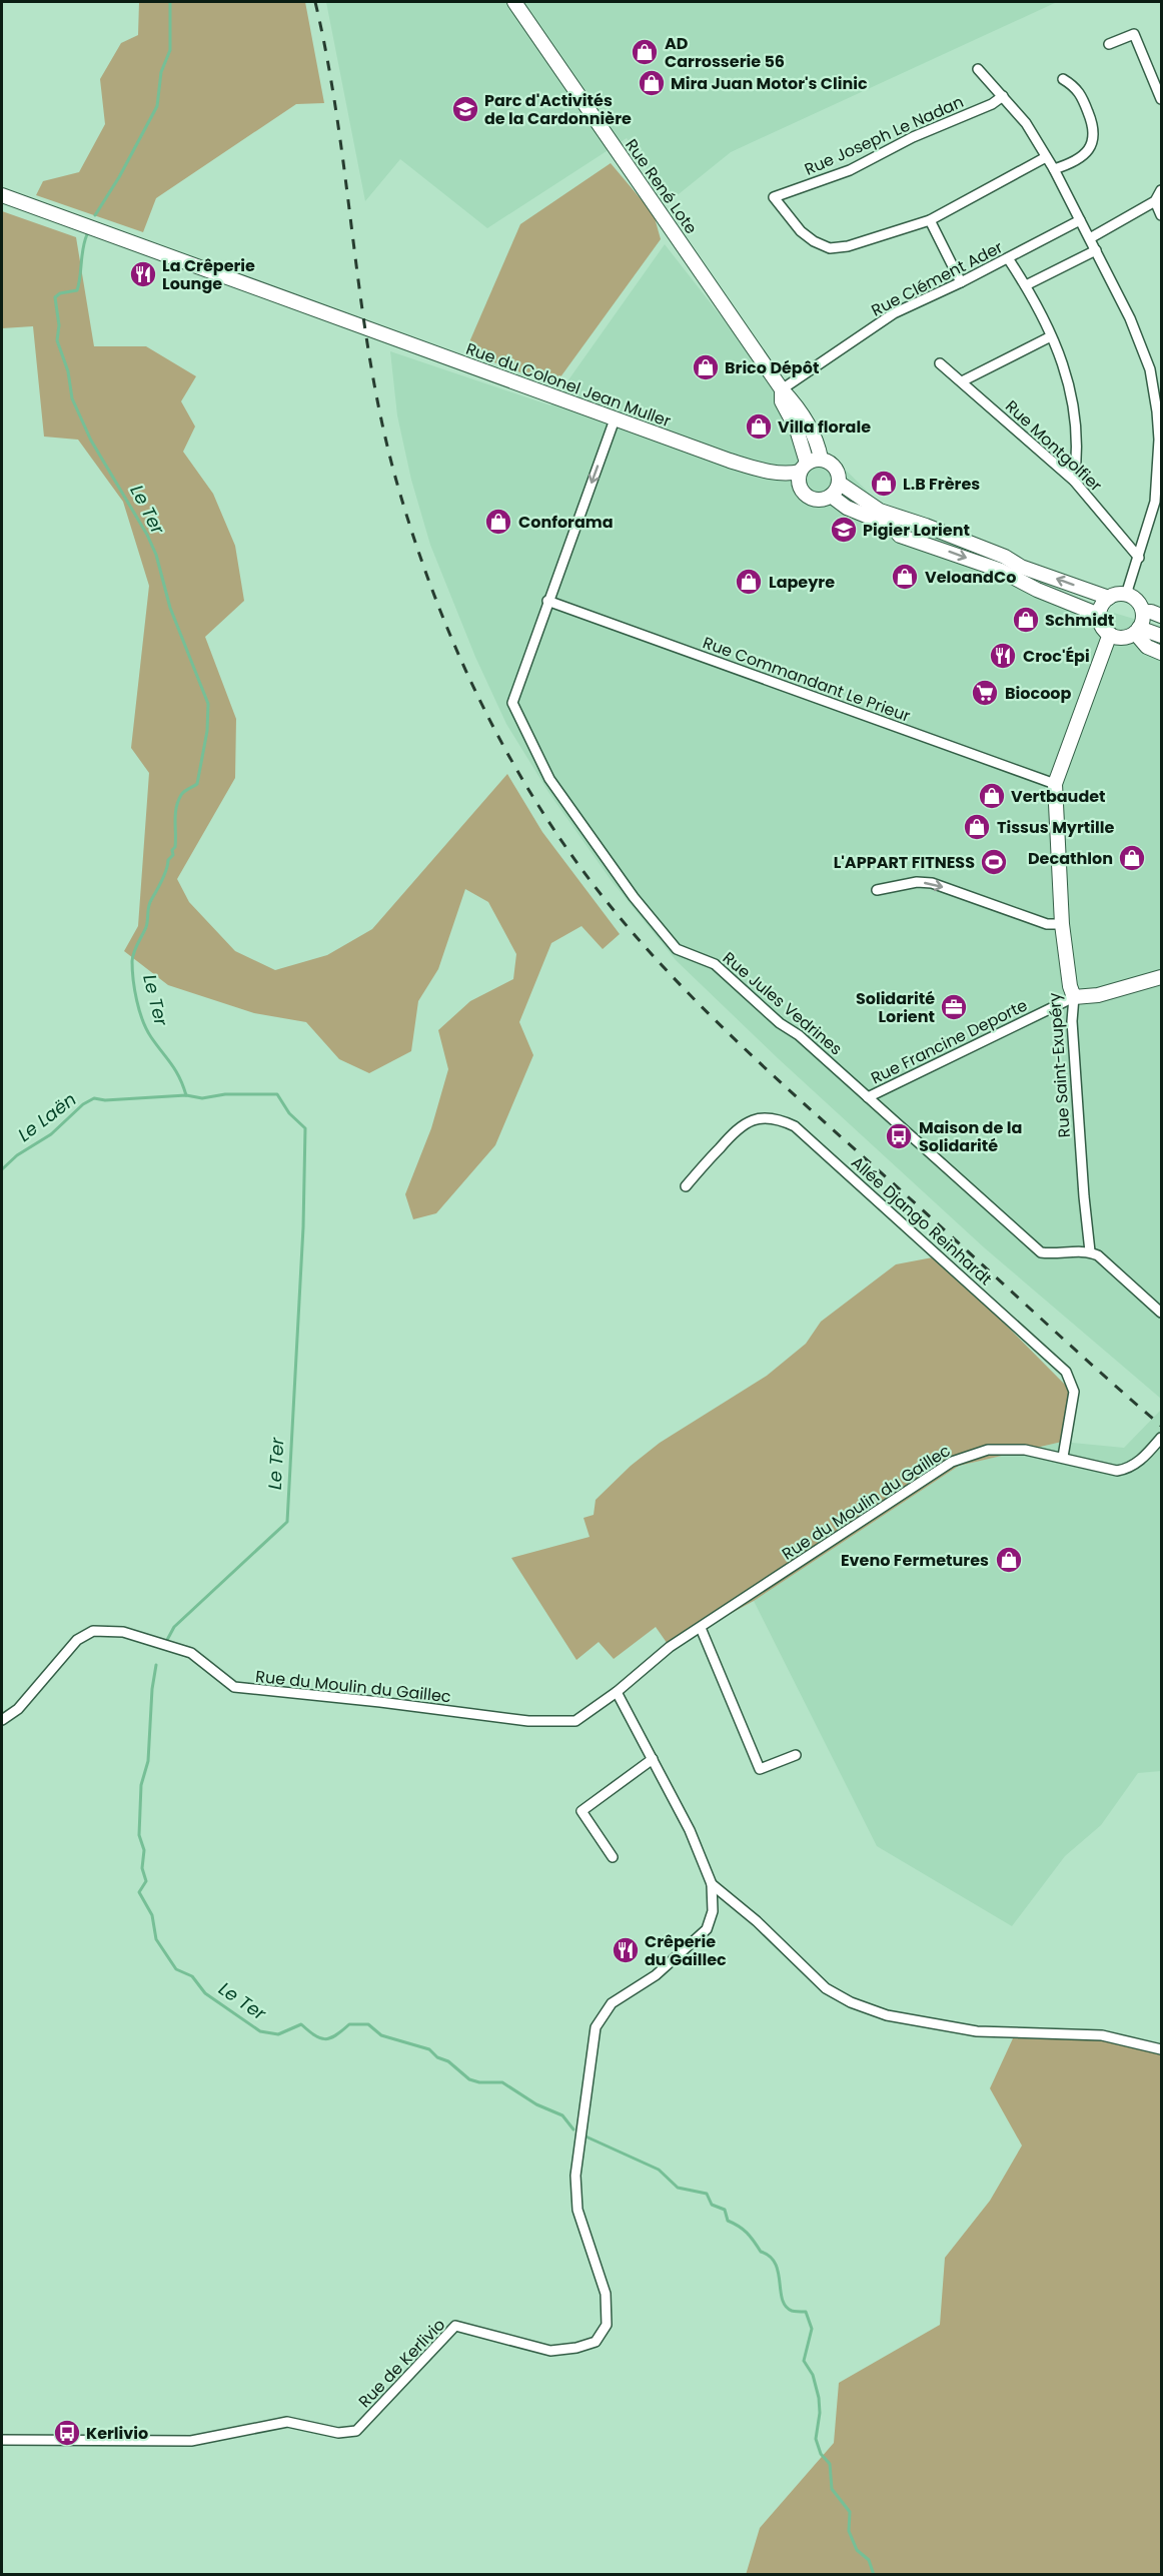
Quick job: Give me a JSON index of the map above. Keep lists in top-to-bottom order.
{
  "streets": {
    "main road": ["Rue René Lote", "Rue du Colonel Jean Muller", "Rue Saint-Exupéry"],
    "street": [
      "Rue Joseph Le Nadan",
      "Rue Clément Ader",
      "Rue Montgolfier",
      "Rue Commandant Le Prieur",
      "Rue Jules Vedrines",
      "Rue Francine Deporte",
      "Allée Django Reinhardt",
      "Rue du Moulin du Gaillec",
      "Rue de Kerlivio"
    ]
  },
  "crossings": [
    ["Rue René Lote", "Rue Clément Ader"],
    ["Rue René Lote", "Rue du Colonel Jean Muller"],
    ["Rue Commandant Le Prieur", "Rue Jules Vedrines"],
    ["Rue Commandant Le Prieur", "Rue Saint-Exupéry"],
    ["Rue Jules Vedrines", "Rue Francine Deporte"],
    ["Rue Jules Vedrines", "Rue Saint-Exupéry"],
    ["Rue Francine Deporte", "Rue Saint-Exupéry"],
    ["Allée Django Reinhardt", "Rue du Moulin du Gaillec"]
  ],
  "water": ["Le Ter", "Le Laën"],
  "places": {
    "shop": [
      "AD Carrosserie 56",
      "Mira Juan Motor's Clinic",
      "Brico Dépôt",
      "Villa florale",
      "L.B Frères",
      "Conforama",
      "VeloandCo",
      "Lapeyre",
      "Schmidt",
      "Vertbaudet",
      "Tissus Myrtille",
      "Decathlon",
      "Eveno Fermetures"
    ],
    "school or university": ["Parc d'Activités de la Cardonnière", "Pigier Lorient"],
    "restaurant": ["La Crêperie Lounge", "Croc'Épi", "Crêperie du Gaillec"],
    "supermarket": ["Biocoop"],
    "sports": ["L'APPART FITNESS"],
    "office": ["Solidarité Lorient"],
    "bus stop": ["Maison de la Solidarité", "Kerlivio"]
  }
}
